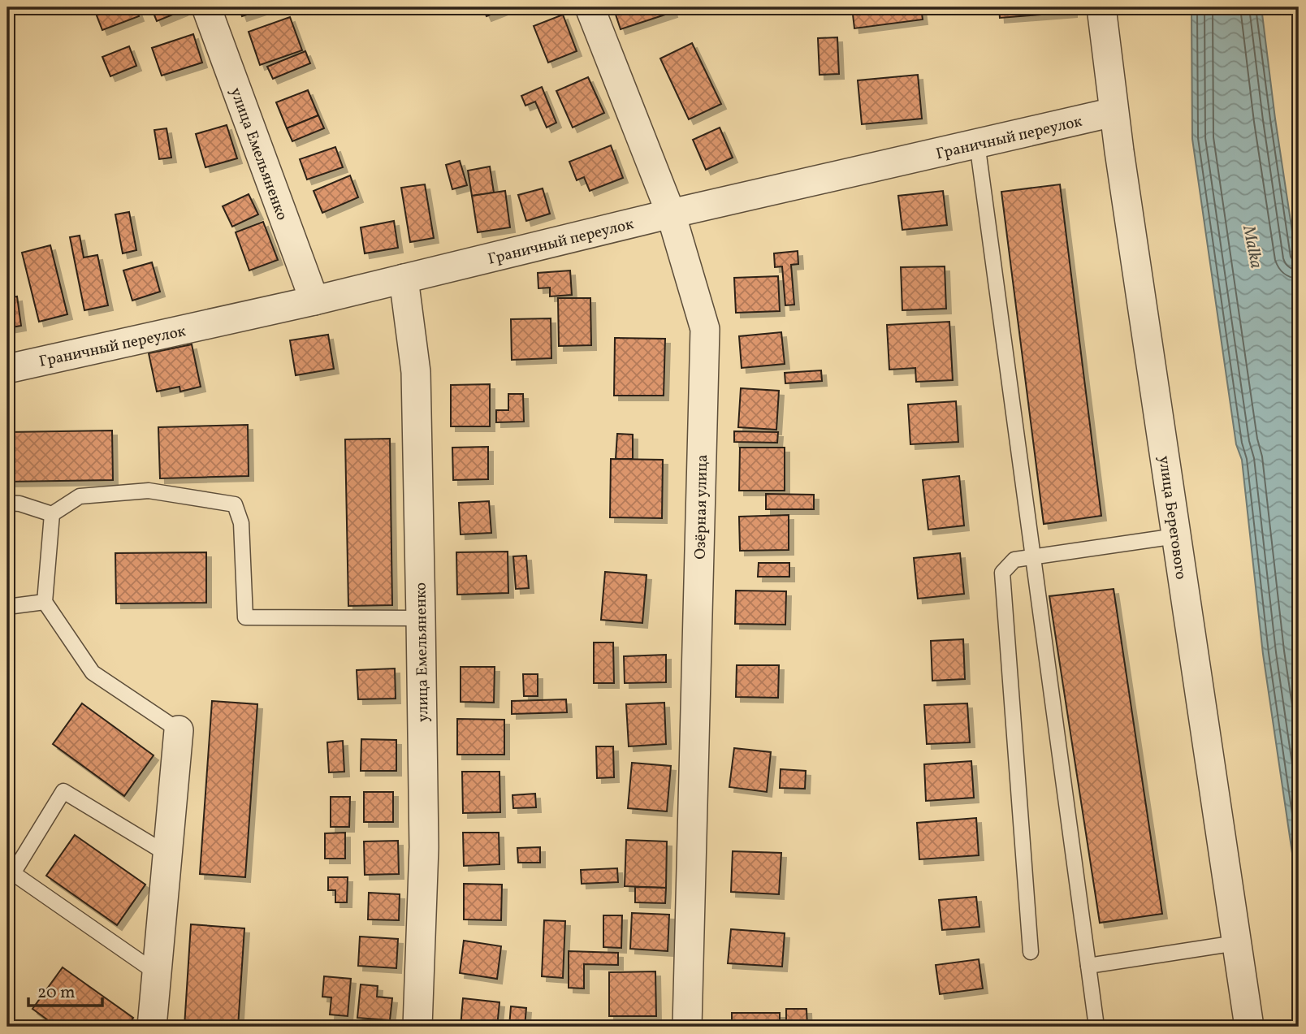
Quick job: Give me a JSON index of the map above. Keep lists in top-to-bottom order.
{
  "streets": {
    "street": [
      "Граничный переулок",
      "улица Емельяненко",
      "Озёрная улица",
      "улица Берегового"
    ]
  },
  "crossings": [
    ["Граничный переулок", "улица Емельяненко"],
    ["Граничный переулок", "Озёрная улица"],
    ["Граничный переулок", "улица Берегового"]
  ],
  "water": ["Malka"],
  "scale_bar": "20 m"
}
